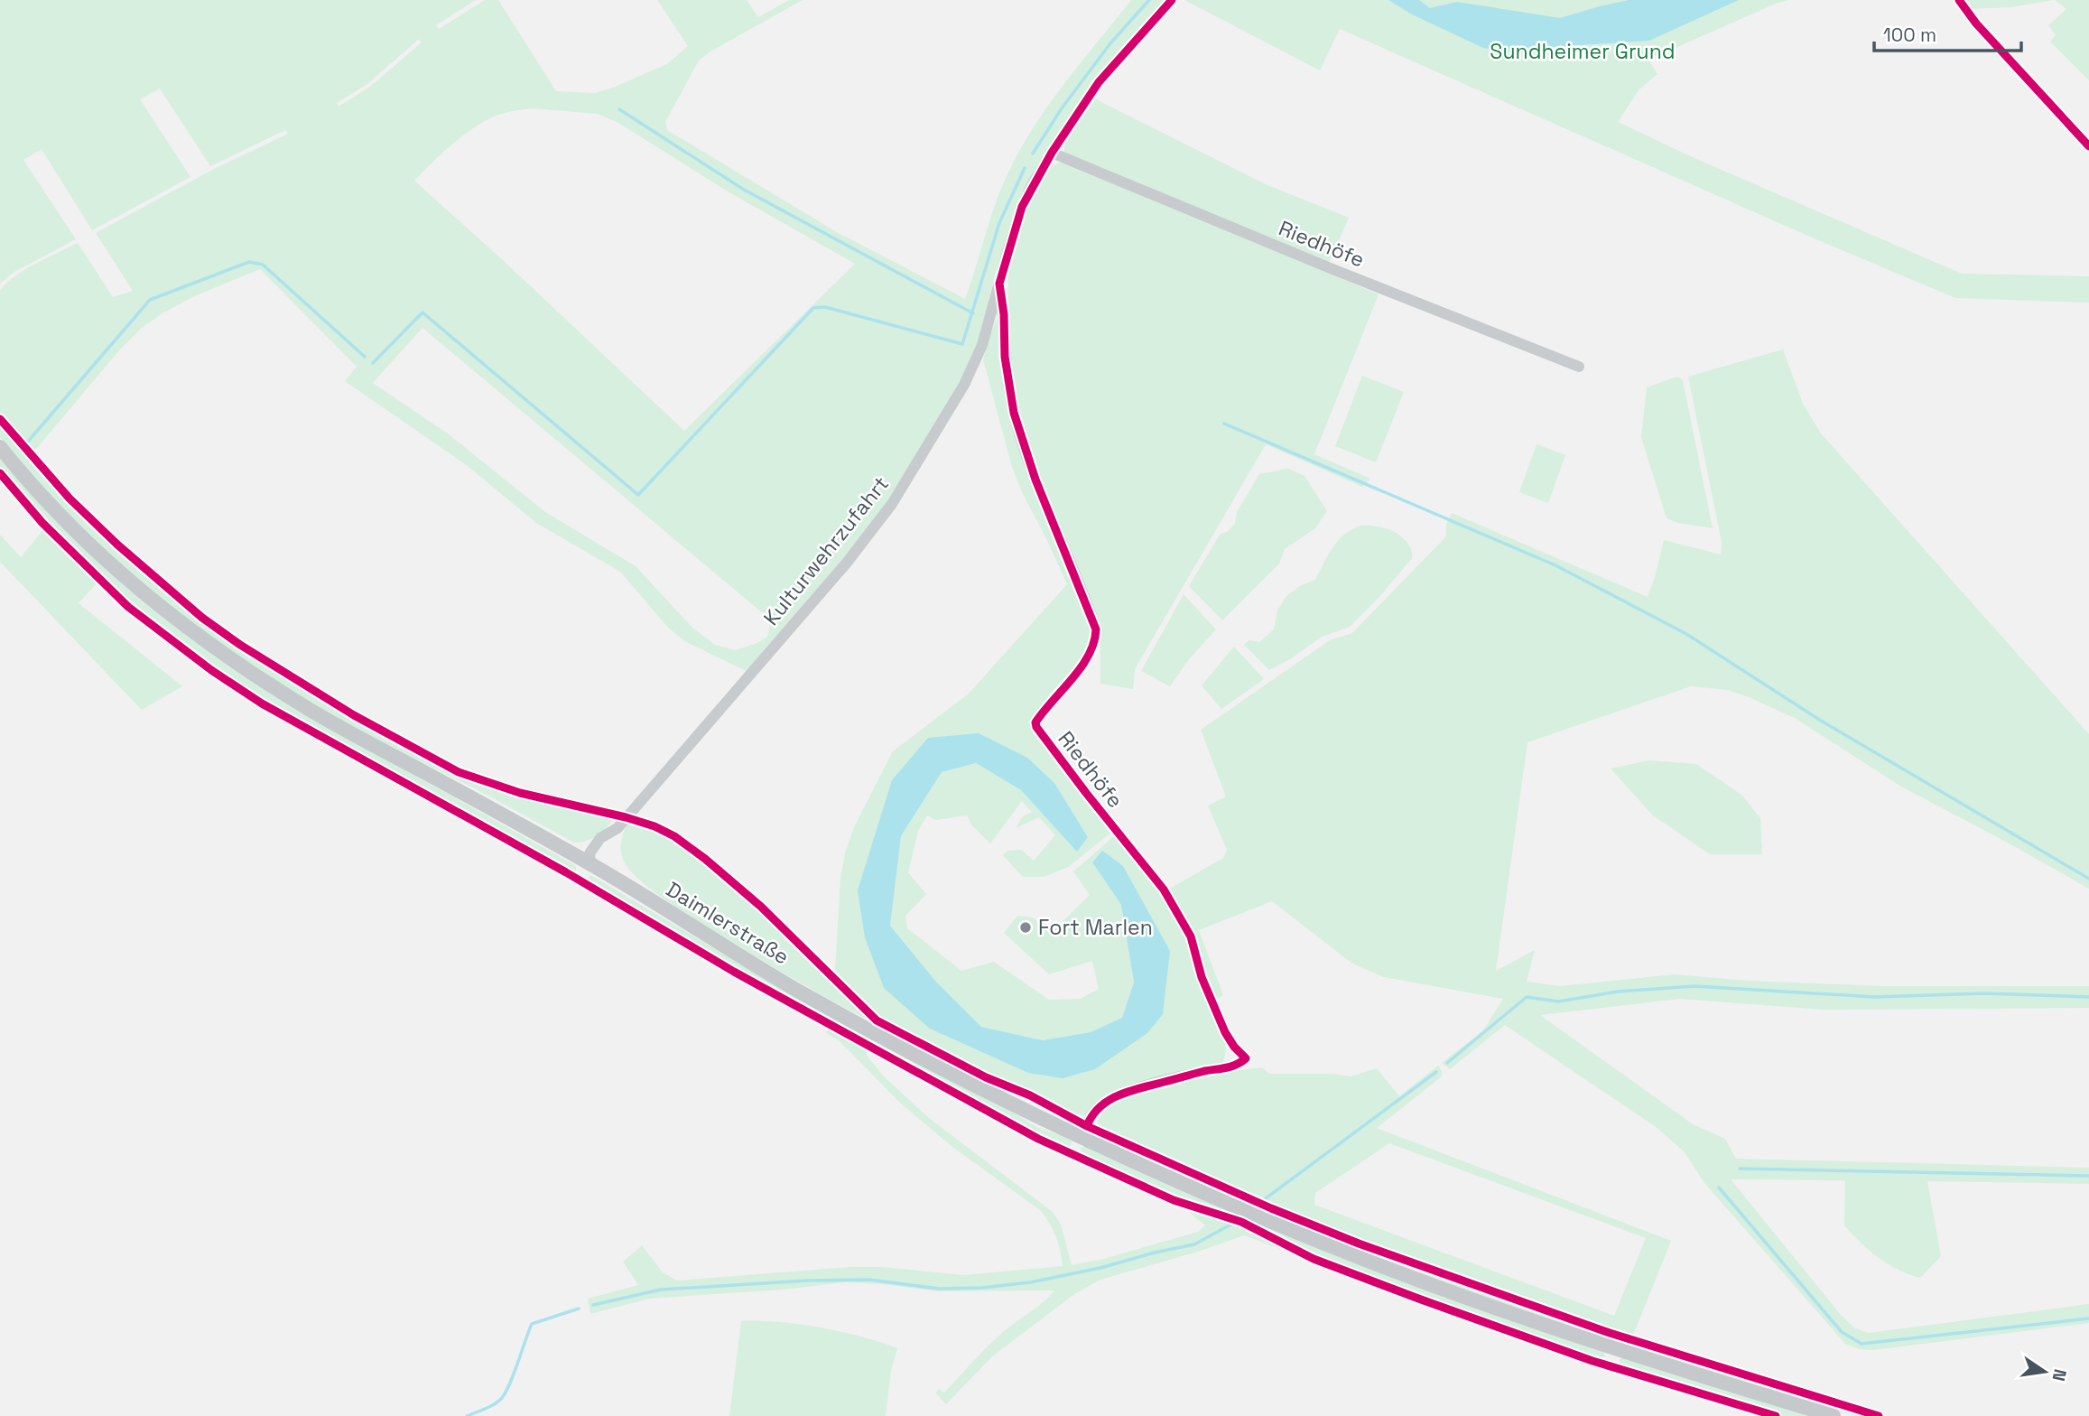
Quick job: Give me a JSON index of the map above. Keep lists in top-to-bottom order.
{
  "streets": {
    "main road": ["Daimlerstraße"],
    "street": ["Riedhöfe", "Kulturwehrzufahrt"]
  },
  "crossings": [
    ["Riedhöfe", "Kulturwehrzufahrt"],
    ["Riedhöfe", "Daimlerstraße"],
    ["Kulturwehrzufahrt", "Daimlerstraße"]
  ],
  "parks": ["Sundheimer Grund"],
  "places": ["Fort Marlen"],
  "scale_bar": "100 m",
  "north": "right"
}
